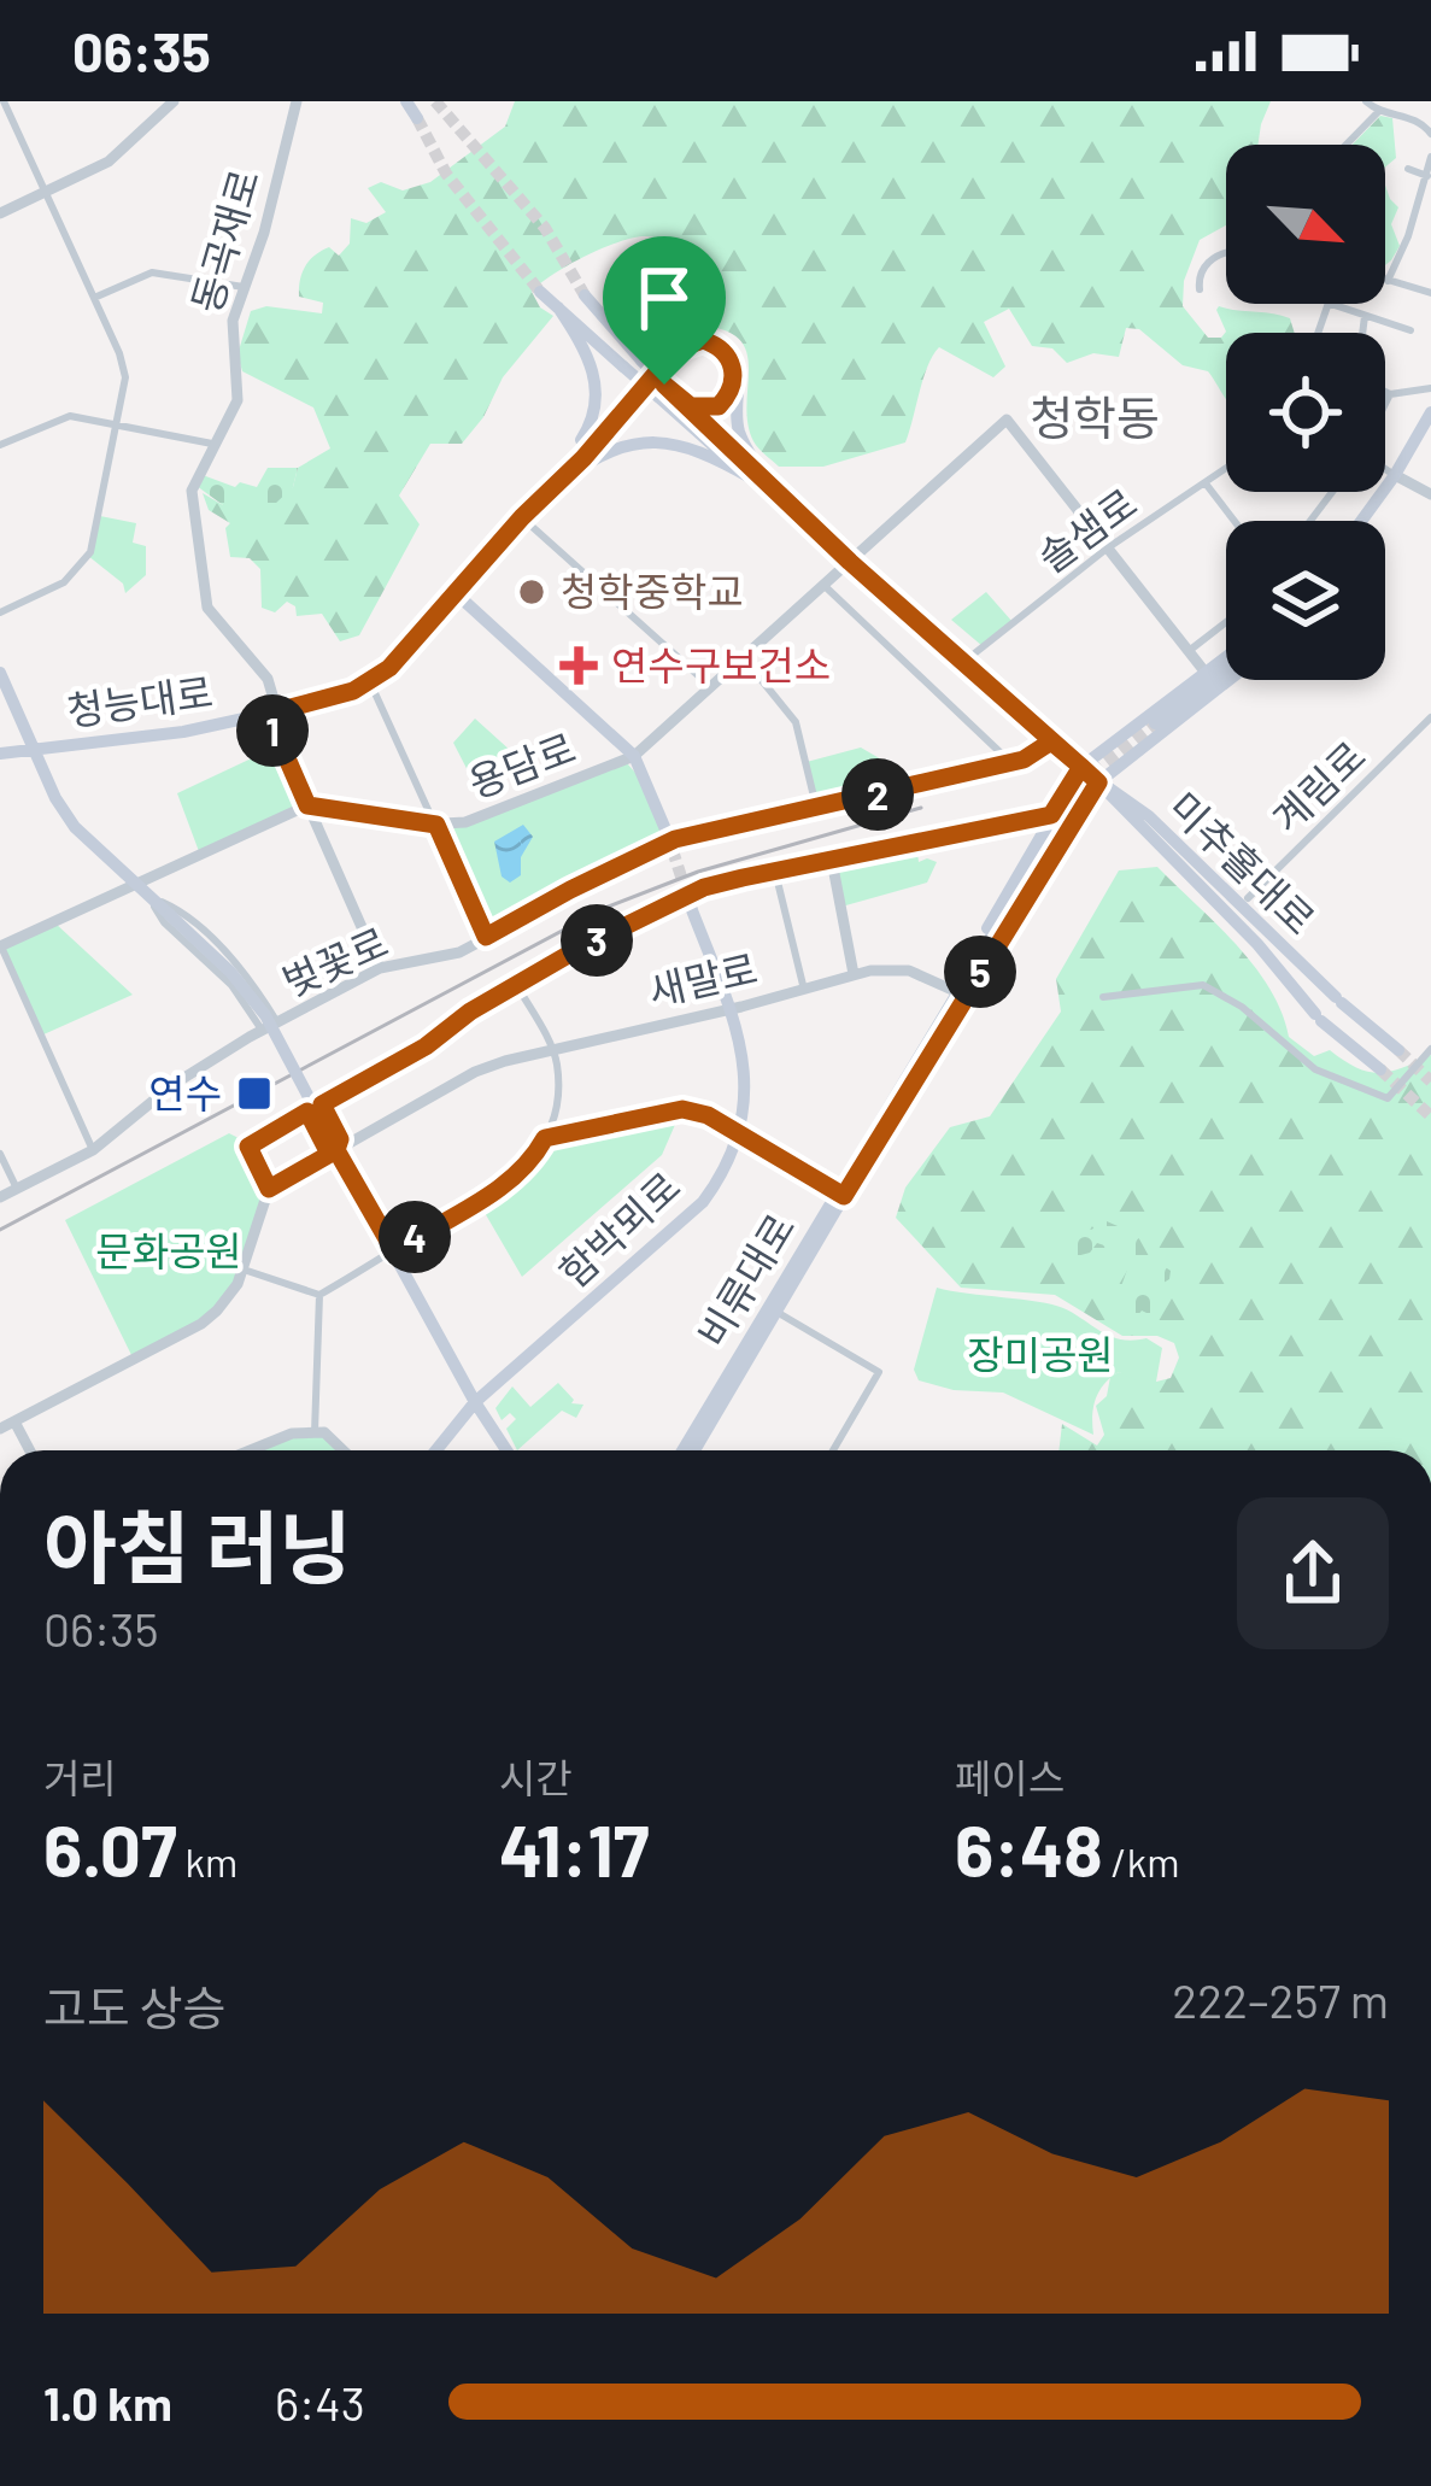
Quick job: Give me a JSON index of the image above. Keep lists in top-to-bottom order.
{
  "streets": {
    "main road": [
      "청능대로",
      "미추홀대로",
      "함박뫼로",
      "비류대로"
    ],
    "street": [
      "동곡재로",
      "솔샘로",
      "용담로",
      "계림로",
      "벚꽃로",
      "새말로"
    ]
  },
  "crossings": [
    ["동곡재로", "청능대로"],
    ["동곡재로", "용담로"],
    ["동곡재로", "벚꽃로"],
    ["솔샘로", "용담로"],
    ["솔샘로", "미추홀대로"],
    ["용담로", "미추홀대로"],
    ["미추홀대로", "벚꽃로"],
    ["새말로", "함박뫼로"],
    ["새말로", "비류대로"]
  ],
  "districts": ["청학동"],
  "parks": ["문화공원", "장미공원"],
  "places": {
    "other": ["청학중학교"],
    "health": ["연수구보건소"],
    "transit": ["연수"]
  },
  "north": "bottom right",
  "page": {
    "status": "06:35",
    "pins": [
      "1",
      "2",
      "3",
      "5",
      "4"
    ],
    "heading": ["아침 러닝", "06:35"],
    "stats": [
      ["거리", "6.07 km"],
      ["시간", "41:17"],
      ["페이스", "6:48 /km"]
    ],
    "chart": ["고도 상승", "222–257 m"],
    "list": [
      {
        "name": "1.0 km",
        "note": "6:43"
      }
    ]
  }
}
